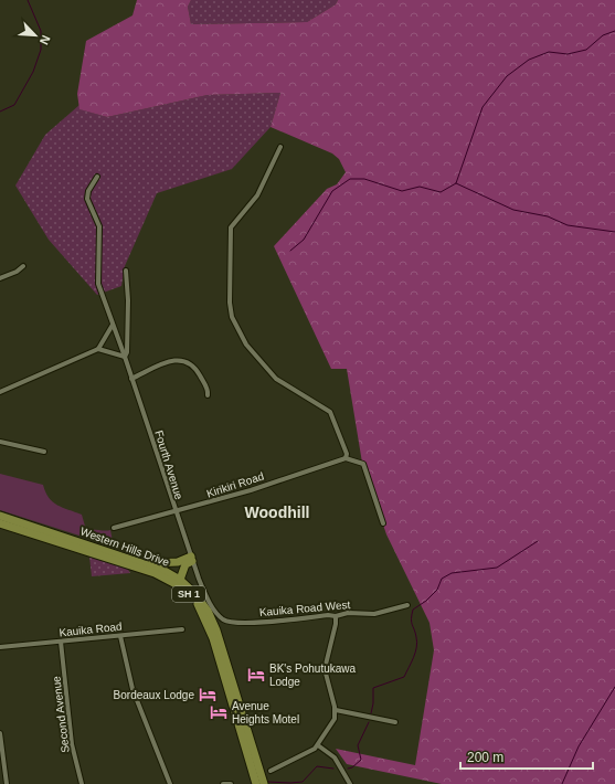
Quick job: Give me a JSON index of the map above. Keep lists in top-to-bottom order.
{
  "streets": {
    "highway": ["Western Hills Drive", "SH 1"],
    "street": [
      "Fourth Avenue",
      "Kirikiri Road",
      "Kauika Road West",
      "Kauika Road",
      "Second Avenue"
    ]
  },
  "crossings": [
    ["Fourth Avenue", "Kirikiri Road"],
    ["Fourth Avenue", "Kauika Road West"],
    ["Kauika Road", "Second Avenue"]
  ],
  "districts": ["Woodhill"],
  "places": {
    "hotel": ["BK's Pohutukawa Lodge", "Bordeaux Lodge", "Avenue Heights Motel"]
  },
  "scale_bar": "200 m",
  "north": "bottom right"
}
